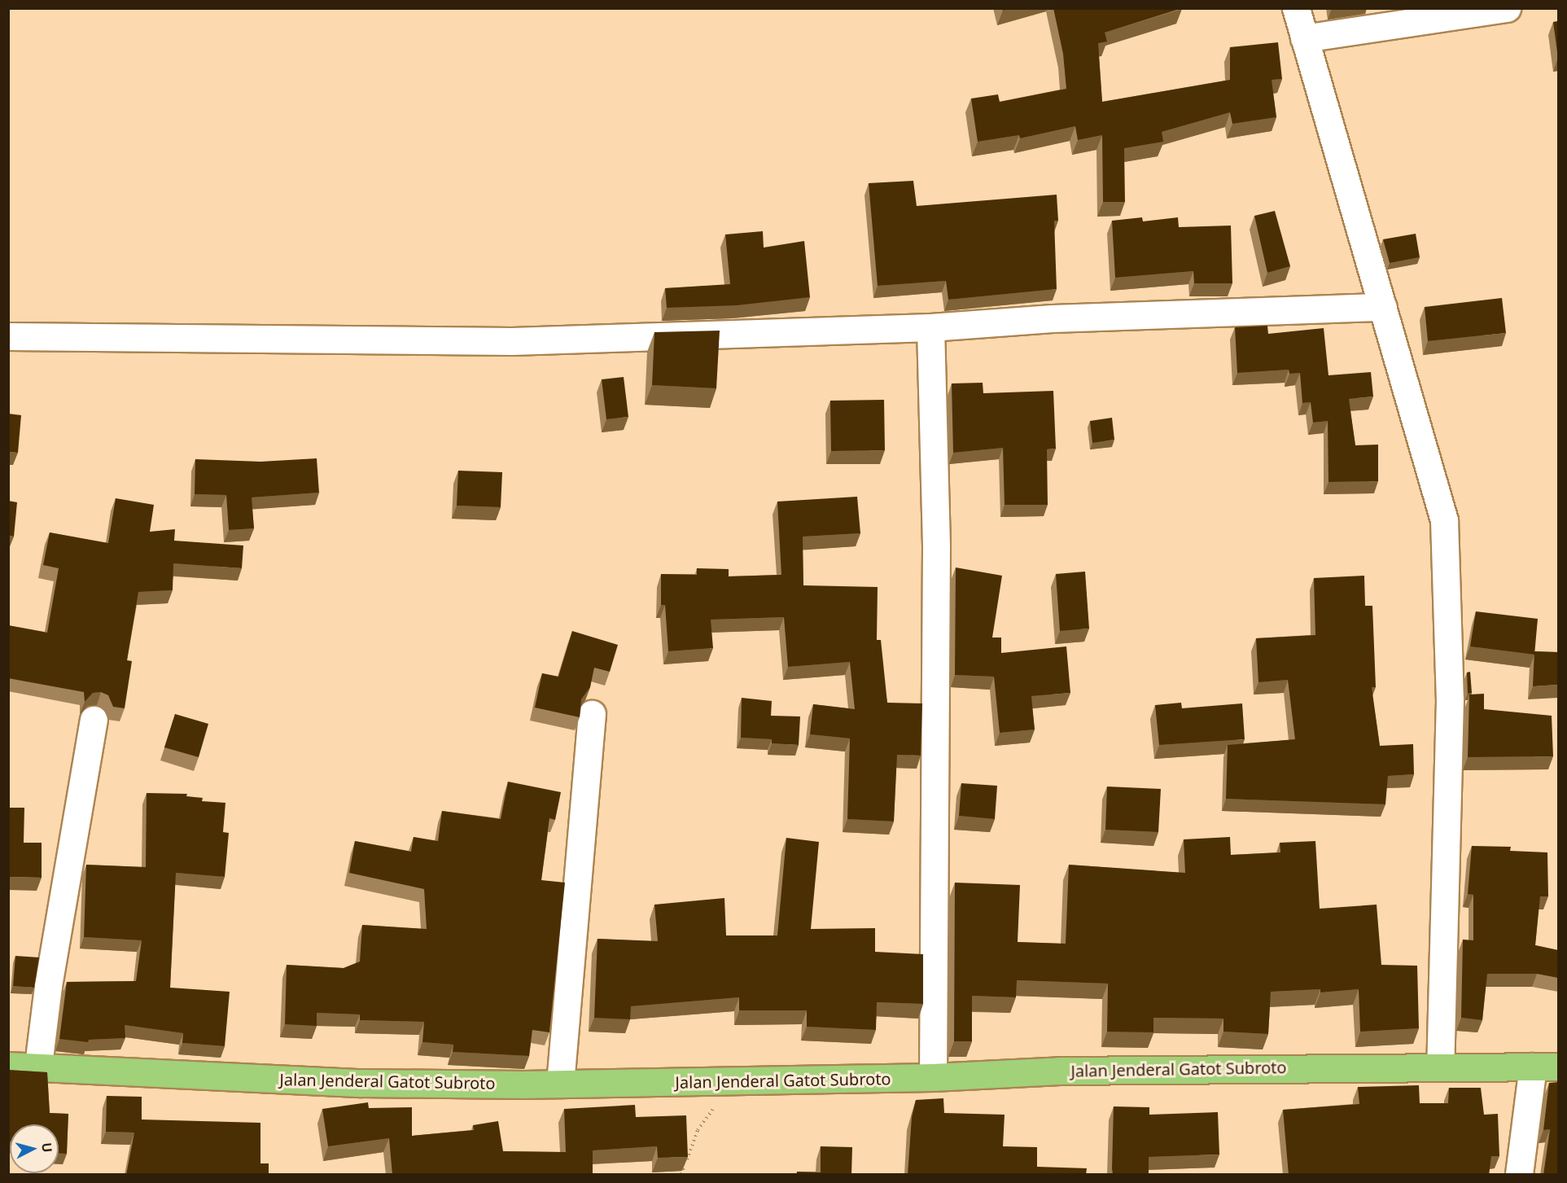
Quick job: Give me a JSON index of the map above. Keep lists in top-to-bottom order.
{
  "streets": {
    "highway": ["Jalan Jenderal Gatot Subroto"]
  },
  "north": "right"
}
